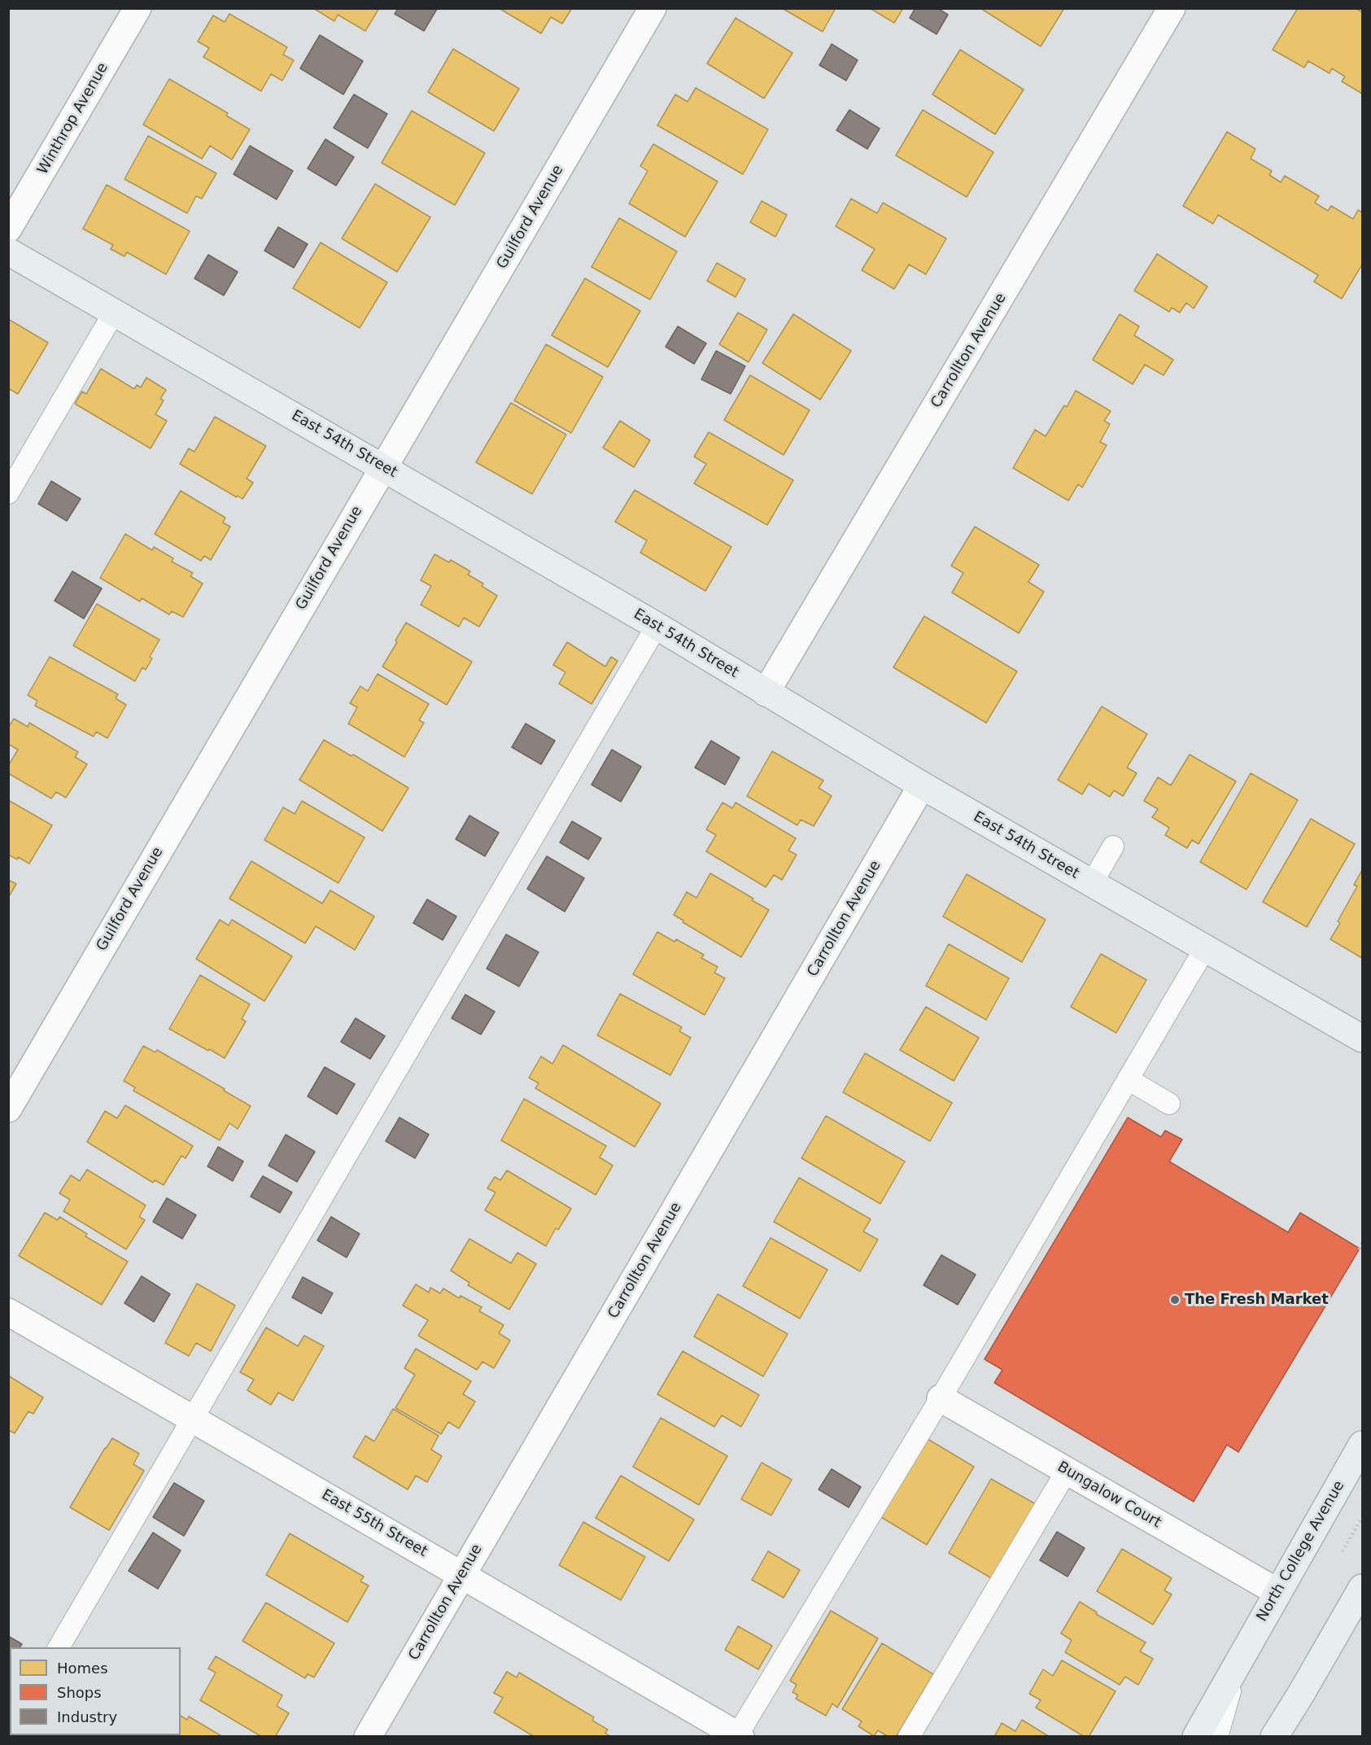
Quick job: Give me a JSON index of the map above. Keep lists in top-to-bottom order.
{
  "streets": {
    "street": [
      "Winthrop Avenue",
      "Guilford Avenue",
      "Carrollton Avenue",
      "East 54th Street",
      "Bungalow Court",
      "East 55th Street",
      "North College Avenue"
    ]
  },
  "crossings": [
    ["Guilford Avenue", "East 54th Street"],
    ["Carrollton Avenue", "East 54th Street"],
    ["Carrollton Avenue", "East 55th Street"],
    ["Bungalow Court", "North College Avenue"]
  ],
  "places": ["The Fresh Market"],
  "legend": ["Homes", "Shops", "Industry"]
}
